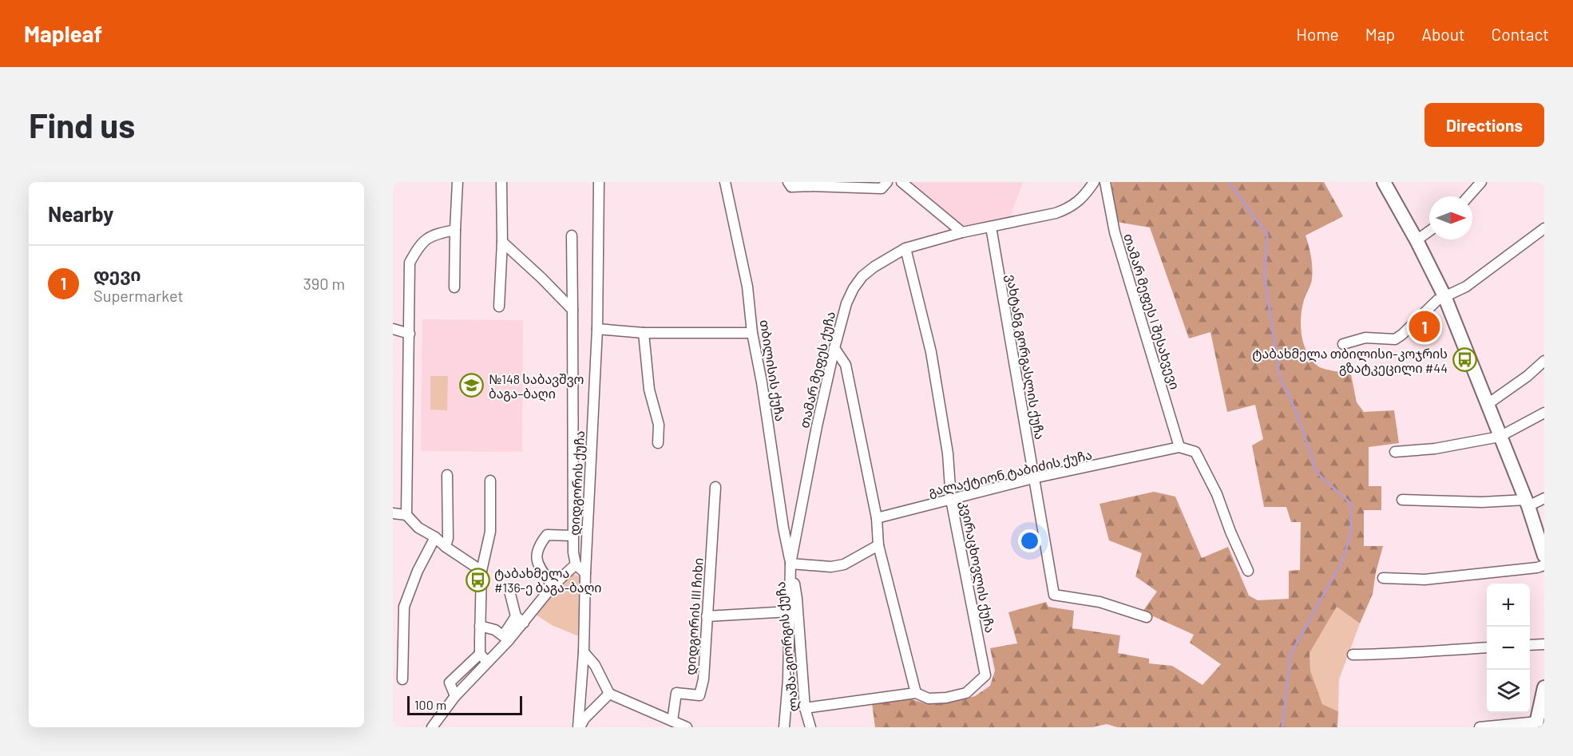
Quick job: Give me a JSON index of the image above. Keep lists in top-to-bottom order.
{
  "streets": {
    "street": [
      "თამარ მეფეს I შესახვევი",
      "ვახტანგ გორგასლის ქუჩა",
      "თამარ მეფეს ქუჩა",
      "თბილისის ქუჩა",
      "გალაქტიონ ტაბიძის ქუჩა",
      "დიდგორის ქუჩა",
      "კვირაცხოვლის ქუჩა",
      "დიდგორის III ჩიხი",
      "ლაშა-გიორგის ქუჩა"
    ]
  },
  "crossings": [
    ["თამარ მეფეს I შესახვევი", "გალაქტიონ ტაბიძის ქუჩა"],
    ["ვახტანგ გორგასლის ქუჩა", "თამარ მეფეს ქუჩა"],
    ["ვახტანგ გორგასლის ქუჩა", "გალაქტიონ ტაბიძის ქუჩა"],
    ["თამარ მეფეს ქუჩა", "თბილისის ქუჩა"],
    ["თამარ მეფეს ქუჩა", "კვირაცხოვლის ქუჩა"],
    ["თამარ მეფეს ქუჩა", "ლაშა-გიორგის ქუჩა"],
    ["თბილისის ქუჩა", "ლაშა-გიორგის ქუჩა"],
    ["გალაქტიონ ტაბიძის ქუჩა", "კვირაცხოვლის ქუჩა"],
    ["კვირაცხოვლის ქუჩა", "ლაშა-გიორგის ქუჩა"]
  ],
  "places": {
    "bus stop": ["ტაბახმელა თბილისი-კოჯრის გზატკეცილი #44", "ტაბახმელა #136-ე ბაგა-ბაღი"],
    "school or university": ["№148 საბავშვო ბაგა–ბაღი"]
  },
  "scale_bar": "100 m",
  "north": "right",
  "page": {
    "header": "Mapleaf",
    "nav": [
      "Home",
      "Map",
      "About",
      "Contact"
    ],
    "buttons": "Directions",
    "title": "Find us",
    "heading": "Nearby",
    "list": [
      {
        "mark": "1",
        "name": "დევი",
        "note": "Supermarket",
        "value": "390 m"
      }
    ],
    "pins": "1",
    "map_buttons": ["+", "−"],
    "scale": "100 m"
  }
}
